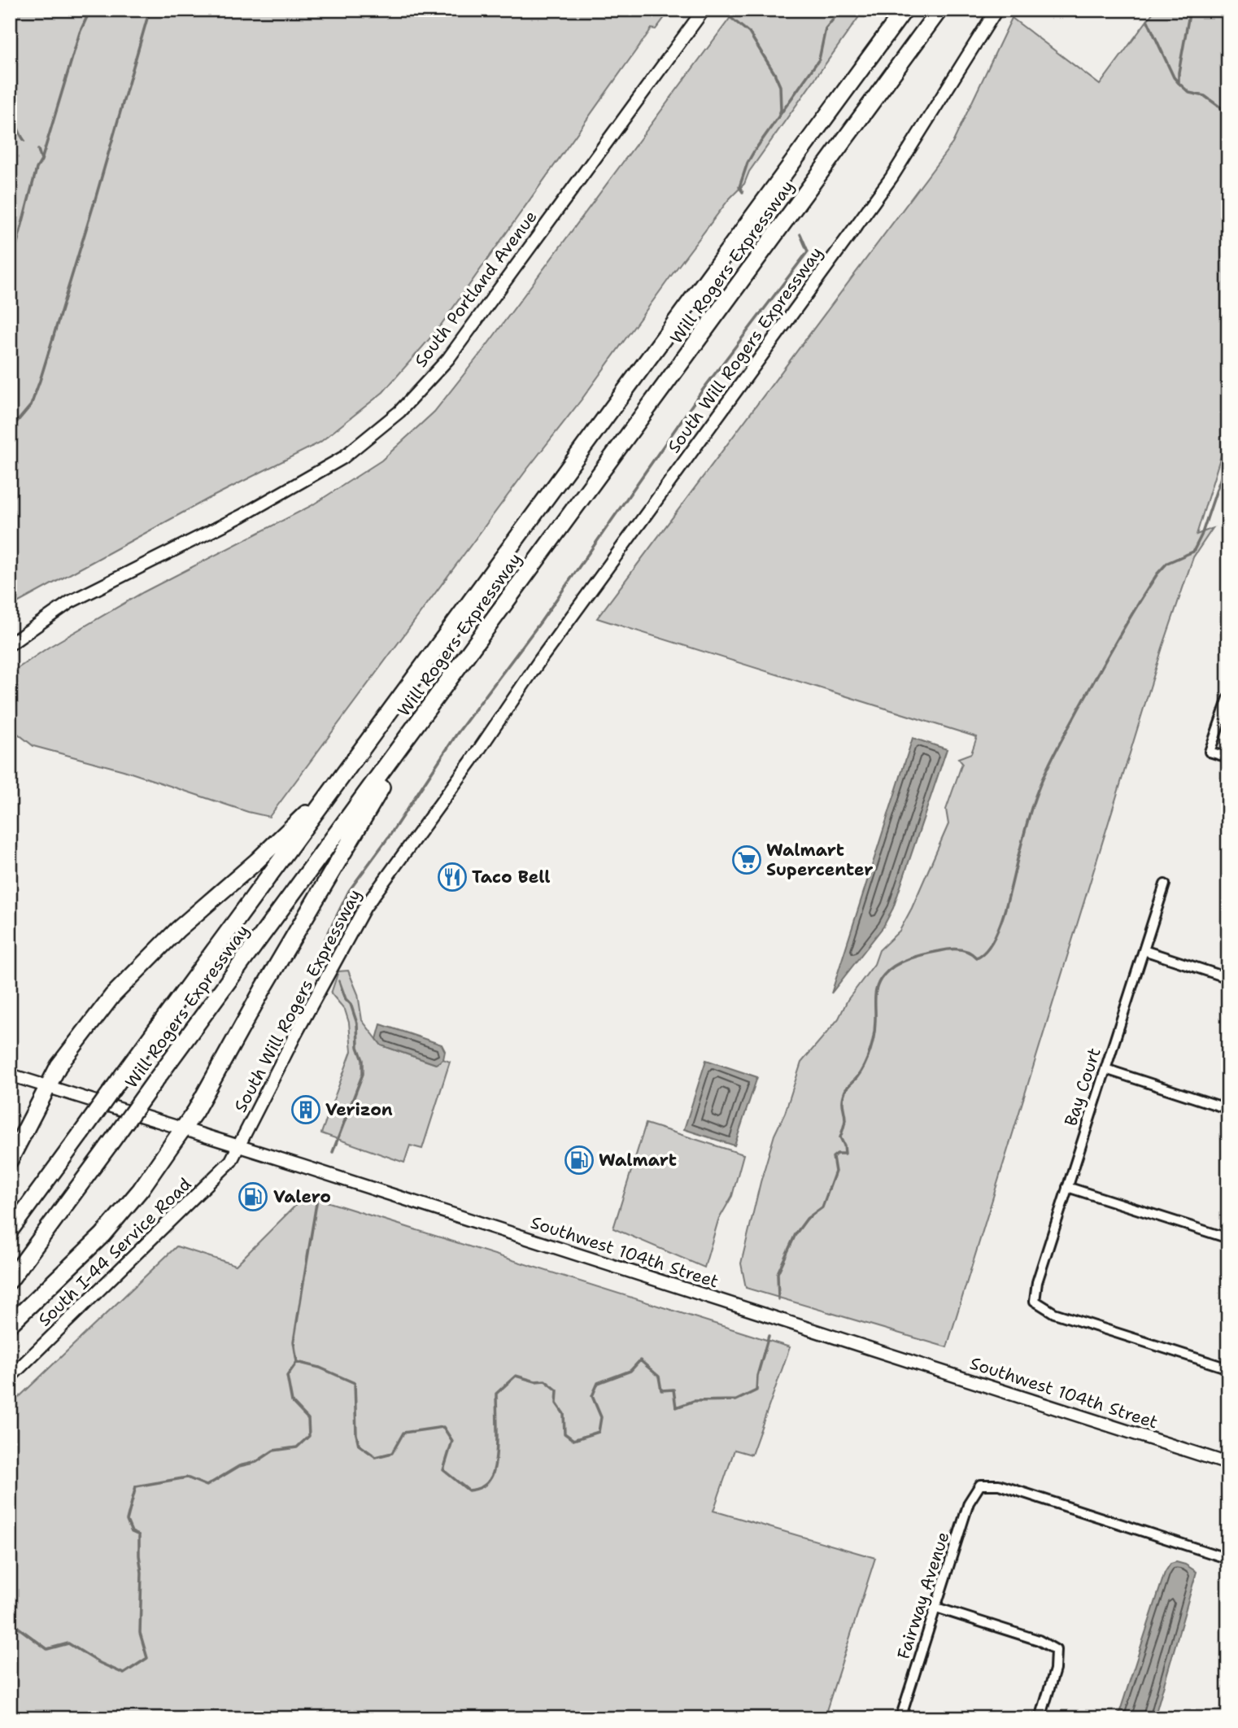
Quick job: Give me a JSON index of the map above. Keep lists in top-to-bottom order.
{
  "streets": {
    "highway": ["Will Rogers Expressway"],
    "main road": [
      "South Portland Avenue",
      "South Will Rogers Expressway",
      "South I-44 Service Road",
      "Southwest 104th Street"
    ],
    "street": ["Bay Court", "Fairway Avenue"]
  },
  "crossings": [
    ["South Will Rogers Expressway", "South I-44 Service Road"],
    ["South Will Rogers Expressway", "Southwest 104th Street"],
    ["South I-44 Service Road", "Southwest 104th Street"]
  ],
  "places": {
    "supermarket": ["Walmart Supercenter"],
    "restaurant": ["Taco Bell"],
    "building": ["Verizon"],
    "fuel station": ["Walmart", "Valero"]
  }
}
